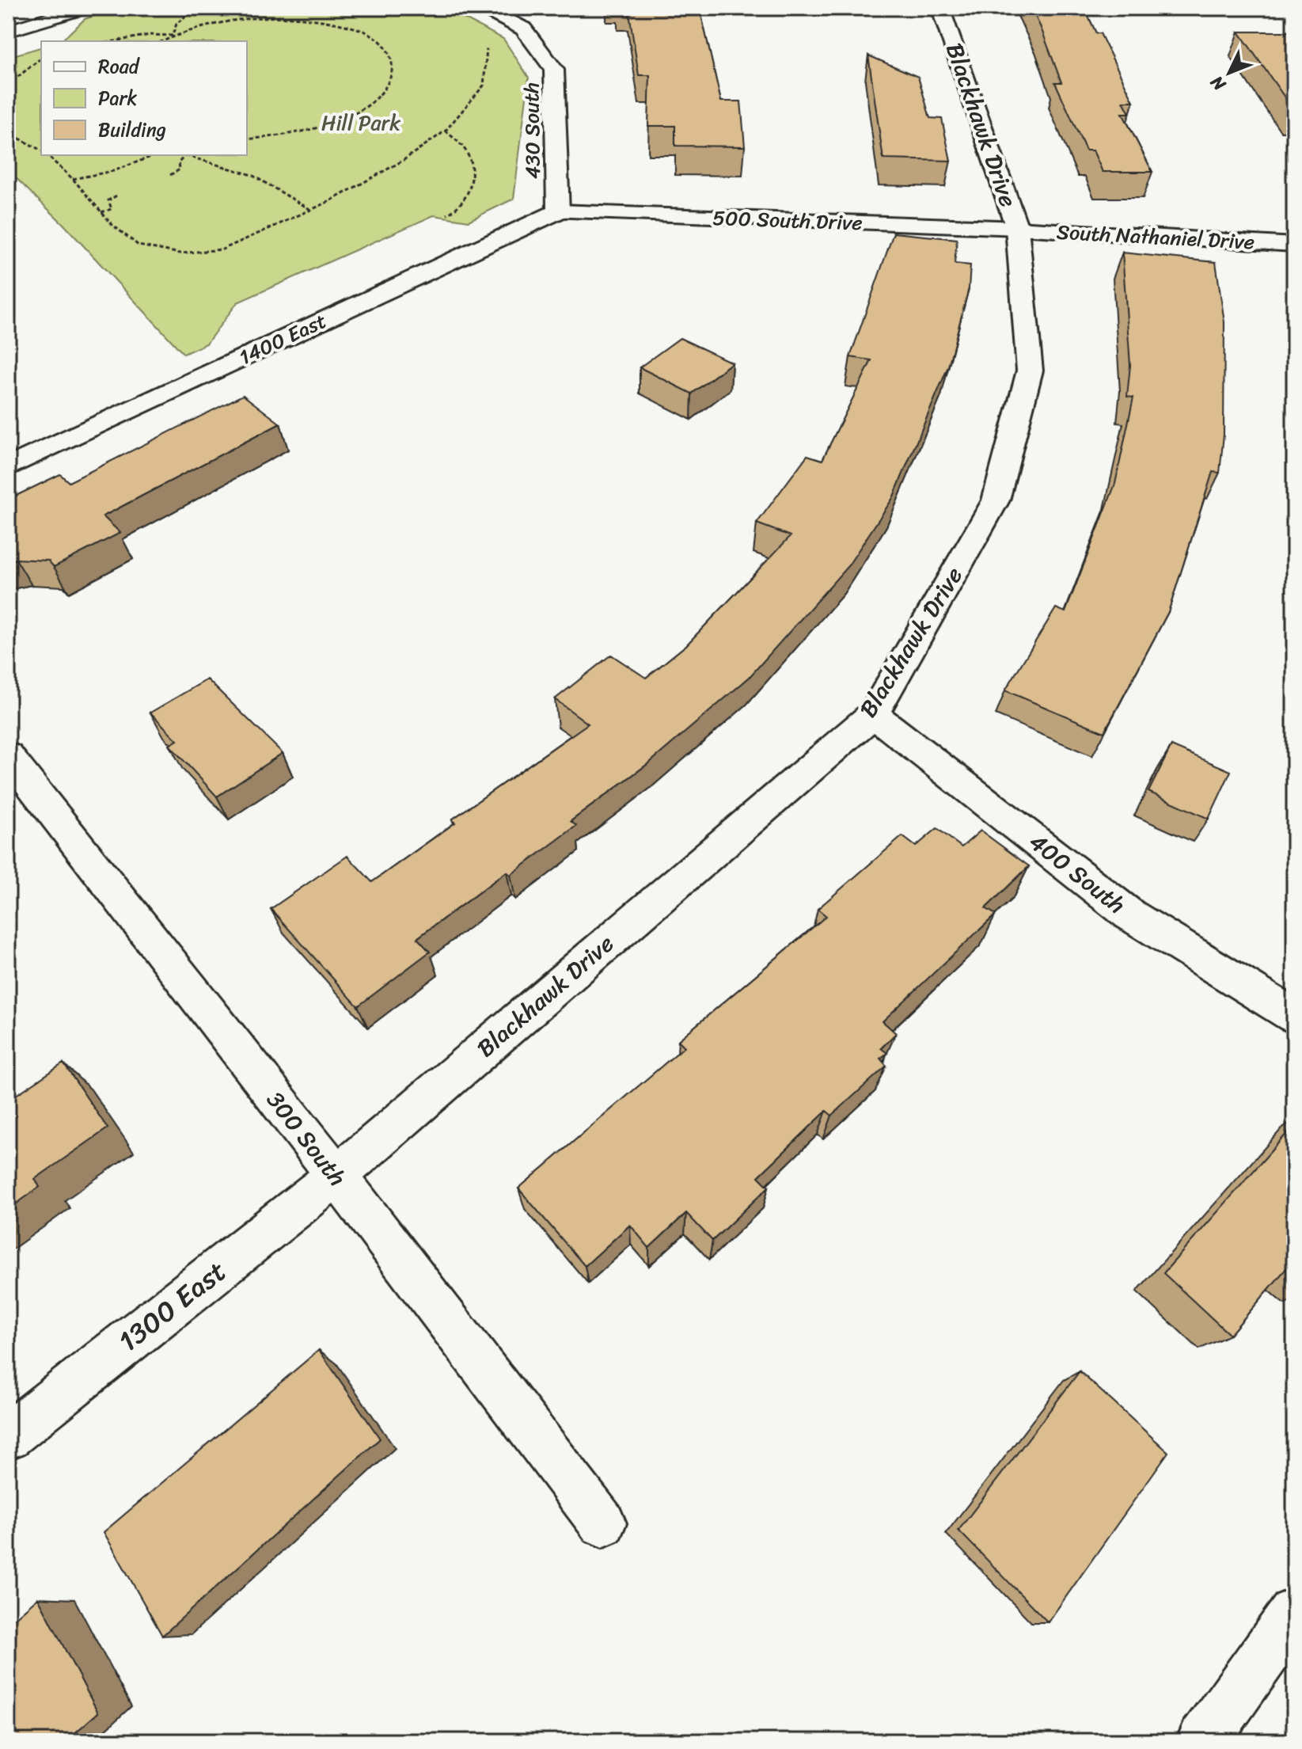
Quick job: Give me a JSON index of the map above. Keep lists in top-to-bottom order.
{
  "streets": {
    "street": [
      "Blackhawk Drive",
      "430 South",
      "500 South Drive",
      "South Nathaniel Drive",
      "1400 East",
      "400 South",
      "300 South",
      "1300 East"
    ]
  },
  "crossings": [
    ["Blackhawk Drive", "500 South Drive"],
    ["Blackhawk Drive", "South Nathaniel Drive"],
    ["Blackhawk Drive", "400 South"],
    ["Blackhawk Drive", "300 South"],
    ["Blackhawk Drive", "1300 East"],
    ["430 South", "500 South Drive"],
    ["430 South", "1400 East"],
    ["500 South Drive", "South Nathaniel Drive"],
    ["500 South Drive", "1400 East"],
    ["300 South", "1300 East"]
  ],
  "parks": ["Hill Park"],
  "legend": ["Road", "Park", "Building"],
  "north": "bottom left"
}
